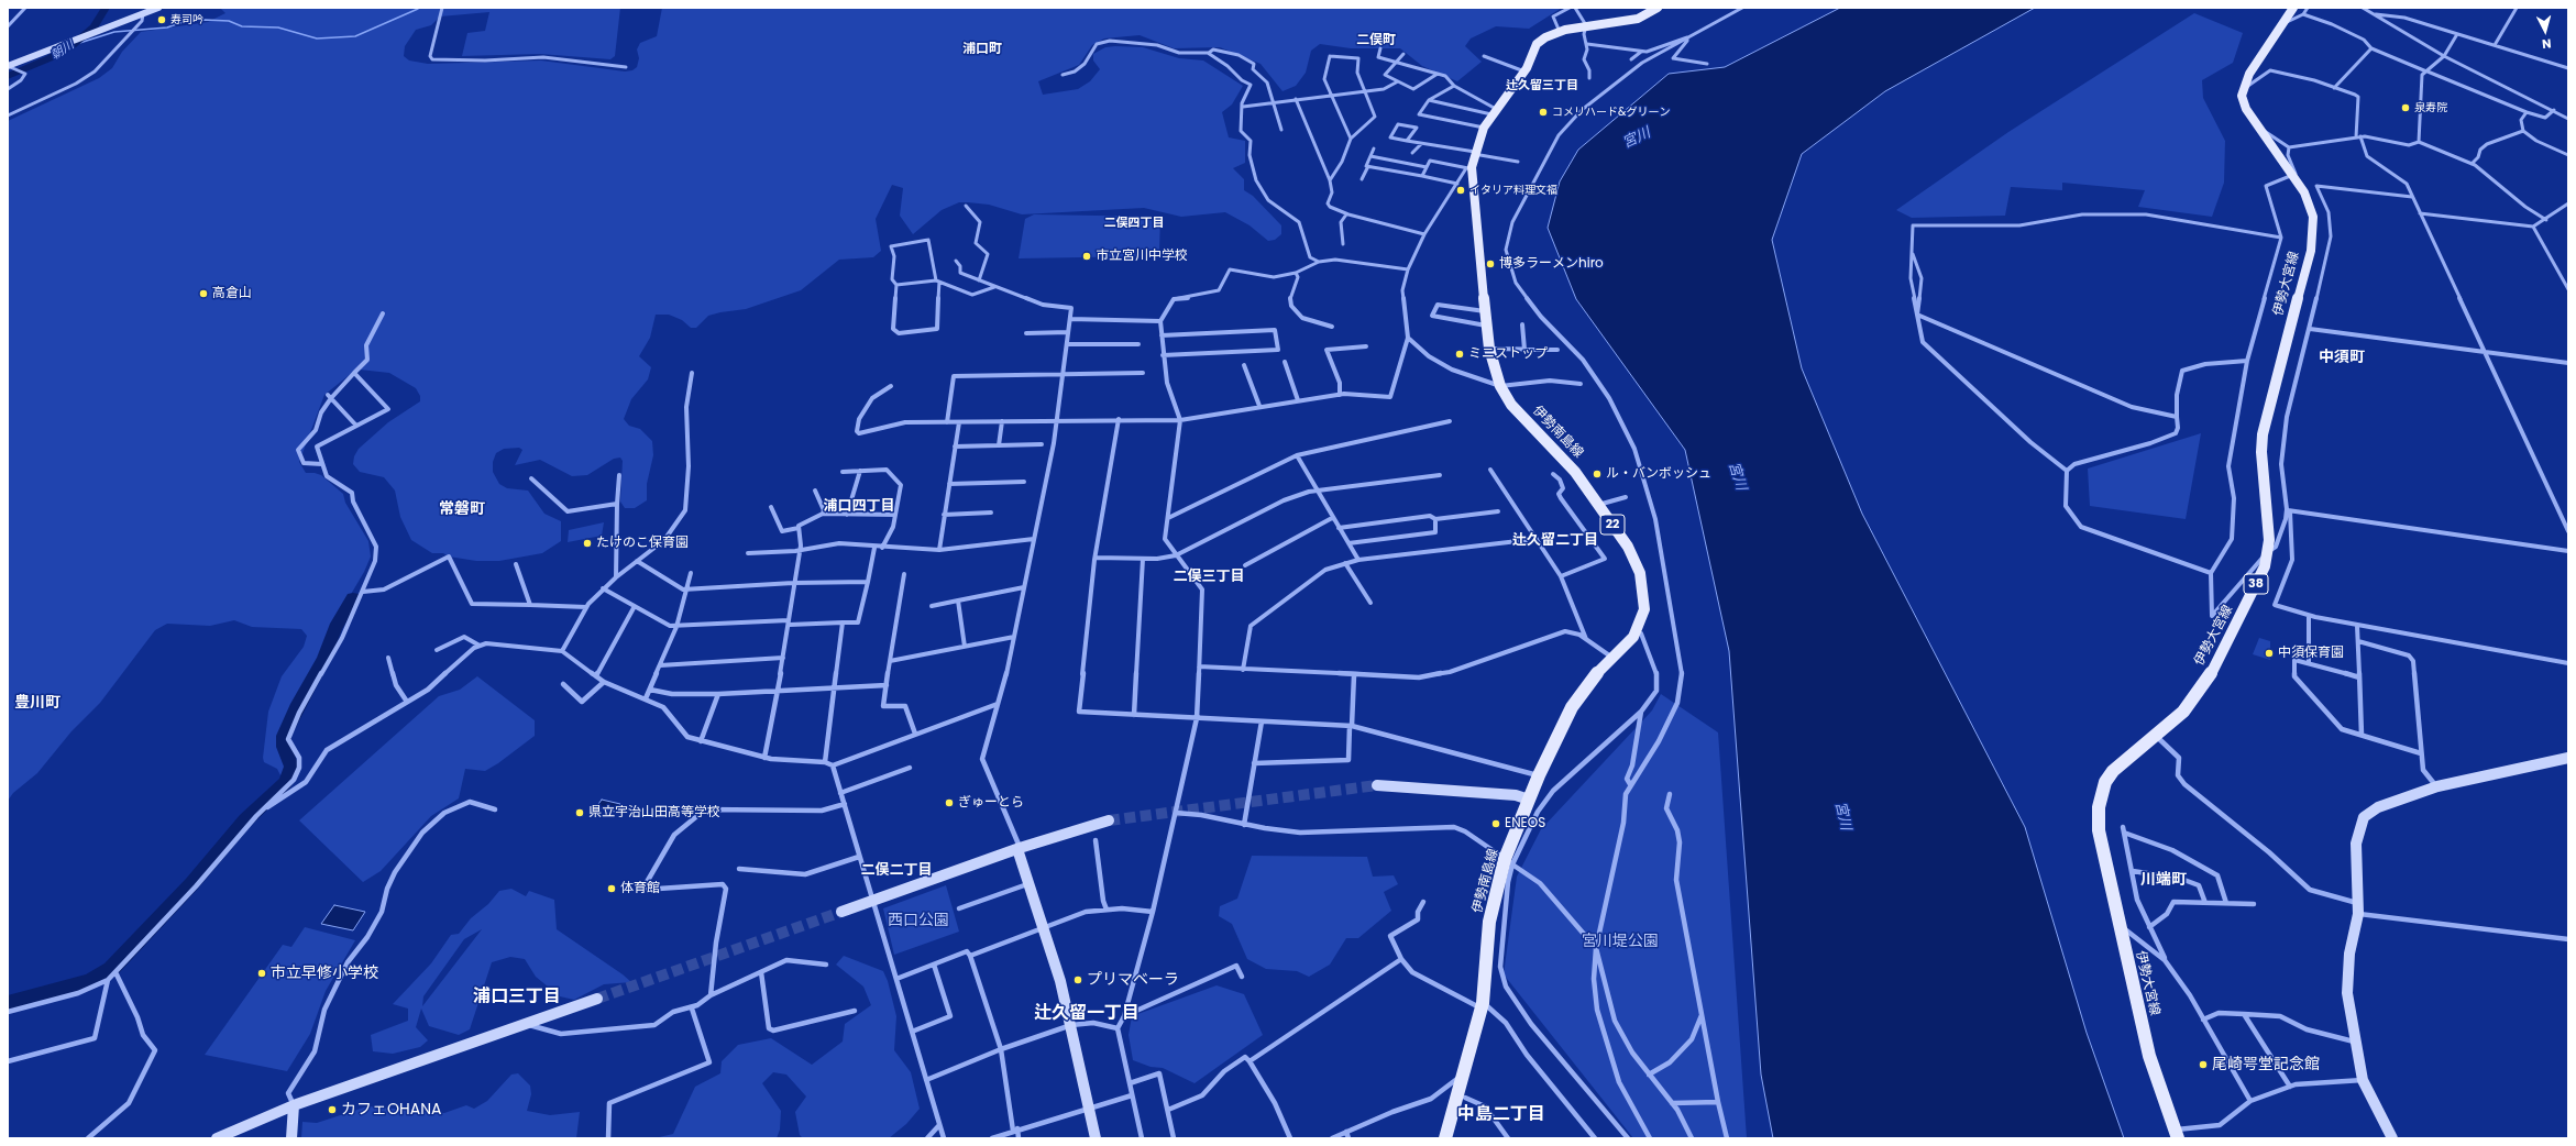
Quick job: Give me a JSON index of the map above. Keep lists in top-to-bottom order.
{
  "streets": {
    "main road": [
      "伊勢大宮線",
      "伊勢南島線",
      "22",
      "38"
    ]
  },
  "districts": [
    "二俣町",
    "浦口町",
    "辻久留三丁目",
    "二俣四丁目",
    "中須町",
    "浦口四丁目",
    "常磐町",
    "辻久留二丁目",
    "二俣三丁目",
    "豊川町",
    "二俣二丁目",
    "川端町",
    "浦口三丁目",
    "辻久留一丁目",
    "中島二丁目"
  ],
  "water": ["朝川", "宮川"],
  "parks": ["西口公園", "宮川堤公園"],
  "places": [
    "寿司吟",
    "泉寿院",
    "コメリハード&グリーン",
    "イタリア料理文福",
    "市立宮川中学校",
    "博多ラーメンhiro",
    "高倉山",
    "ミニストップ",
    "ル・バンボッシュ",
    "たけのこ保育園",
    "中須保育園",
    "ぎゅーとら",
    "県立宇治山田高等学校",
    "ENEOS",
    "体育館",
    "市立早修小学校",
    "プリマベーラ",
    "尾崎咢堂記念館",
    "カフェOHANA"
  ],
  "north": "bottom"
}
